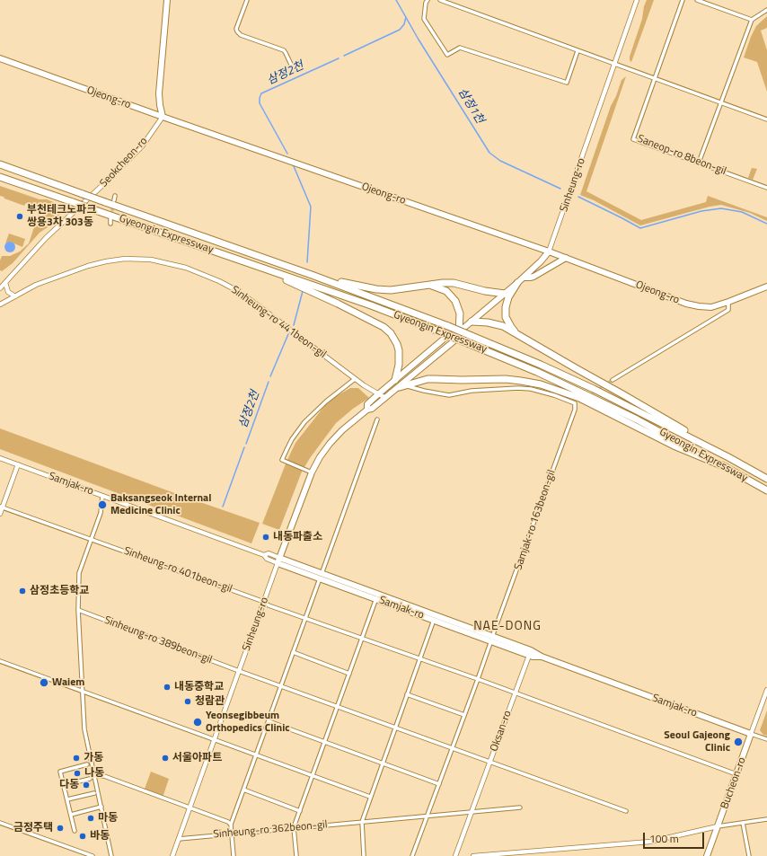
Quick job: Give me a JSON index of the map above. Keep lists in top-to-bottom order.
{
  "streets": {
    "highway": ["Gyeongin Expressway"],
    "main road": [
      "Ojeong-ro",
      "Sinheung-ro",
      "Samjak-ro",
      "Bucheon-ro"
    ],
    "street": [
      "Saneop-ro 8beon-gil",
      "Seokcheon-ro",
      "Sinheung-ro 441beon-gil",
      "Samjak-ro 163beon-gil",
      "Sinheung-ro 401beon-gil",
      "Sinheung-ro 389beon-gil",
      "Oksan-ro",
      "Sinheung-ro 362beon-gil"
    ]
  },
  "crossings": [
    ["Ojeong-ro", "Seokcheon-ro"],
    ["Ojeong-ro", "Sinheung-ro"],
    ["Sinheung-ro", "Sinheung-ro 441beon-gil"],
    ["Sinheung-ro", "Samjak-ro"],
    ["Sinheung-ro", "Samjak-ro 163beon-gil"],
    ["Sinheung-ro", "Sinheung-ro 401beon-gil"],
    ["Sinheung-ro", "Sinheung-ro 389beon-gil"],
    ["Sinheung-ro", "Sinheung-ro 362beon-gil"],
    ["Samjak-ro", "Samjak-ro 163beon-gil"],
    ["Samjak-ro", "Oksan-ro"],
    ["Samjak-ro", "Bucheon-ro"],
    ["Samjak-ro 163beon-gil", "Sinheung-ro 401beon-gil"],
    ["Samjak-ro 163beon-gil", "Sinheung-ro 389beon-gil"],
    ["Samjak-ro 163beon-gil", "Sinheung-ro 362beon-gil"],
    ["Sinheung-ro 401beon-gil", "Oksan-ro"],
    ["Sinheung-ro 401beon-gil", "Bucheon-ro"],
    ["Sinheung-ro 389beon-gil", "Oksan-ro"],
    ["Oksan-ro", "Sinheung-ro 362beon-gil"]
  ],
  "districts": ["NAE-DONG"],
  "water": ["삼정2천", "삼정1천"],
  "places": [
    "부천테크노파크 쌍용3차 303동",
    "Baksangseok Internal Medicine Clinic",
    "내동파출소",
    "삼정초등학교",
    "Waiem",
    "내동중학교",
    "청람관",
    "Yeonsegibbeum Orthopedics Clinic",
    "Seoul Gajeong Clinic",
    "가동",
    "서울아파트",
    "나동",
    "다동",
    "마동",
    "금정주택",
    "바동"
  ],
  "scale_bar": "100 m"
}
